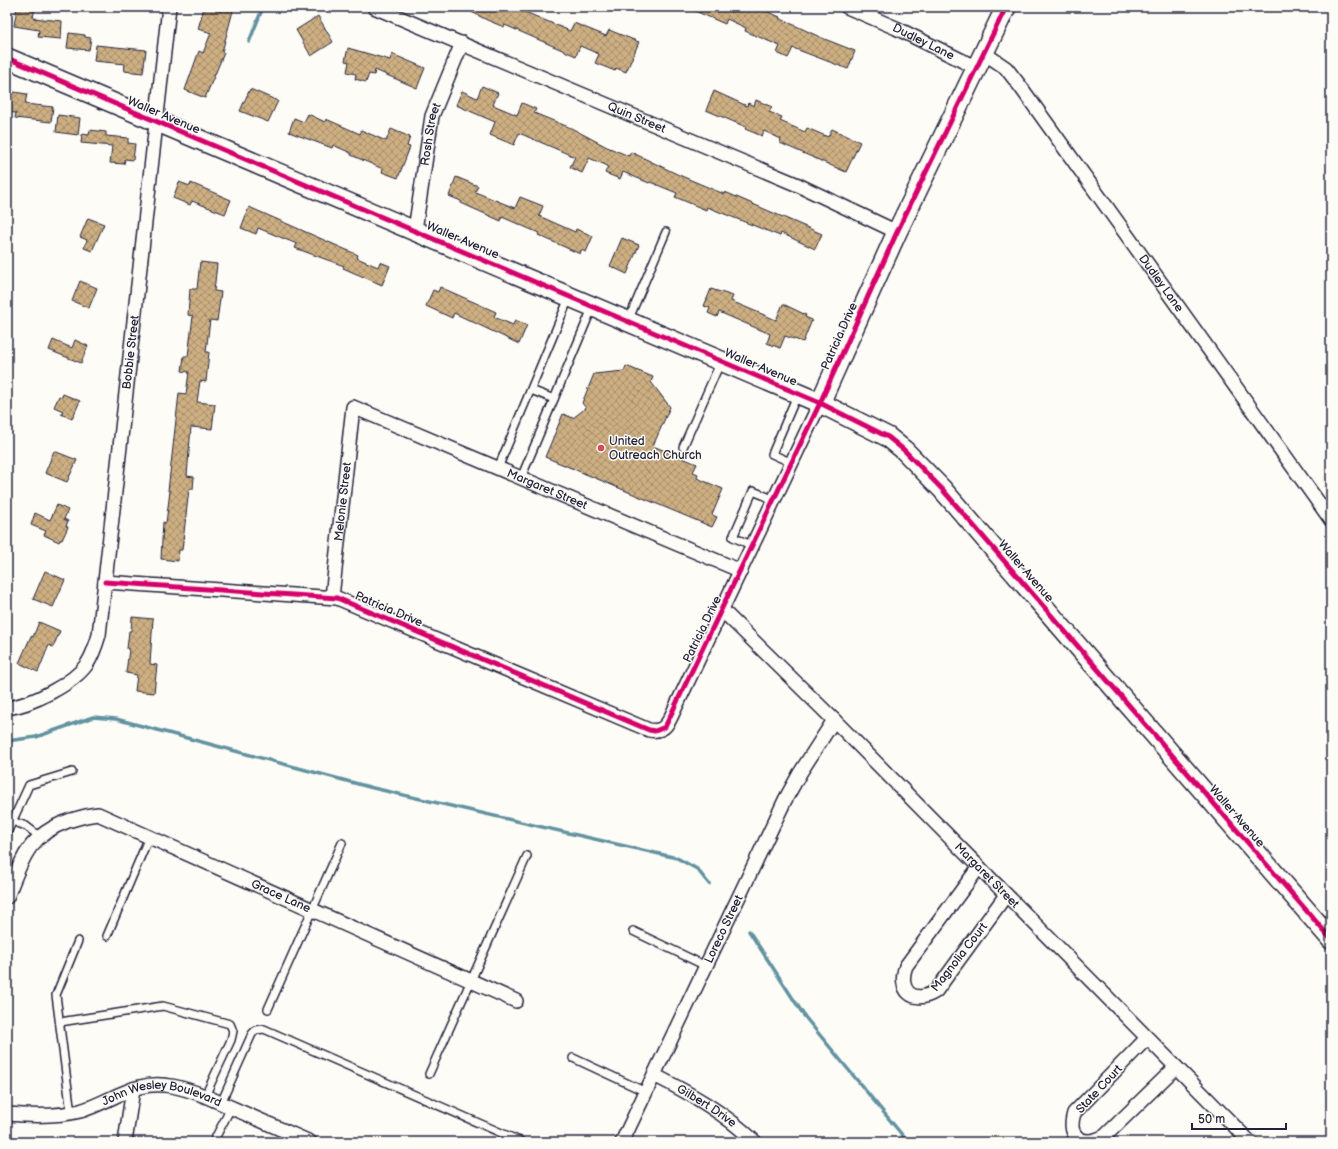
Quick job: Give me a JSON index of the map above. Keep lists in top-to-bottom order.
{
  "streets": {
    "street": [
      "Dudley Lane",
      "Waller Avenue",
      "Quin Street",
      "Rosh Street",
      "Patricia Drive",
      "Bobbie Street",
      "Margaret Street",
      "Melonie Street",
      "Grace Lane",
      "Loreco Street",
      "Magnolia Court",
      "State Court",
      "John Wesley Boulevard",
      "Gilbert Drive"
    ]
  },
  "crossings": [
    ["Dudley Lane", "Patricia Drive"],
    ["Waller Avenue", "Rosh Street"],
    ["Waller Avenue", "Patricia Drive"],
    ["Waller Avenue", "Bobbie Street"],
    ["Quin Street", "Rosh Street"],
    ["Quin Street", "Patricia Drive"],
    ["Patricia Drive", "Bobbie Street"],
    ["Patricia Drive", "Margaret Street"],
    ["Patricia Drive", "Melonie Street"],
    ["Margaret Street", "Melonie Street"],
    ["Margaret Street", "Loreco Street"],
    ["Margaret Street", "Magnolia Court"],
    ["Margaret Street", "State Court"],
    ["Loreco Street", "Gilbert Drive"]
  ],
  "places": ["United Outreach Church"],
  "scale_bar": "50 m"
}
